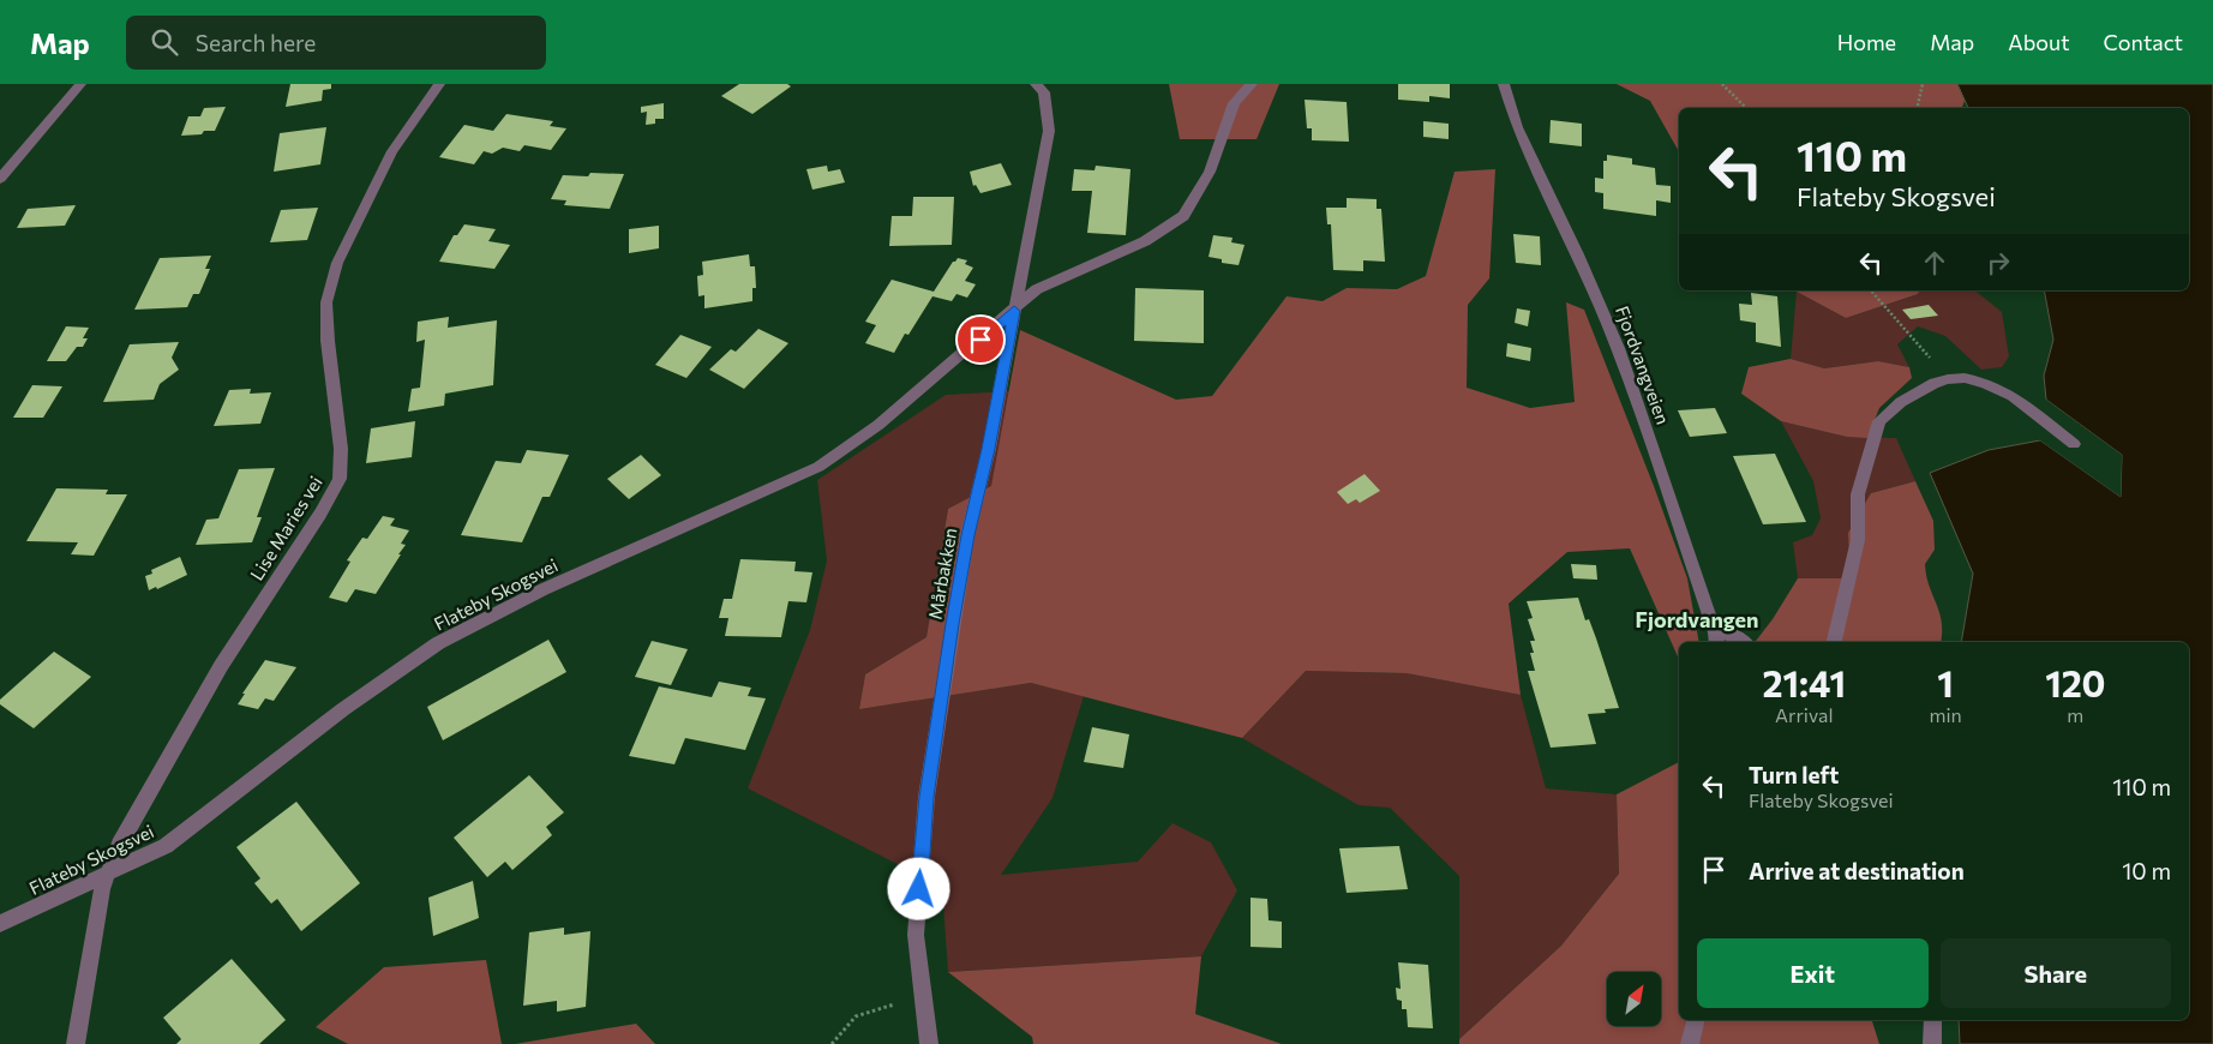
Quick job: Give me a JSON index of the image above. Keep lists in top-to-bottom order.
{
  "streets": {
    "street": [
      "Fjordvangveien",
      "Lise Maries vei",
      "Mårbakken",
      "Flateby Skogsvei"
    ]
  },
  "crossings": [
    ["Lise Maries vei", "Flateby Skogsvei"],
    ["Mårbakken", "Flateby Skogsvei"]
  ],
  "districts": ["Fjordvangen"],
  "north": "top right",
  "page": {
    "header": "Map",
    "search": "Search here",
    "nav": [
      "Home",
      "Map",
      "About",
      "Contact"
    ],
    "turn": ["110 m", "Flateby Skogsvei"],
    "eta": [
      "21:41",
      "Arrival",
      "1",
      "min",
      "120",
      "m"
    ],
    "list": [
      {
        "name": "Turn left",
        "note": "Flateby Skogsvei",
        "value": "110 m"
      },
      {
        "name": "Arrive at destination",
        "value": "10 m"
      }
    ],
    "buttons": ["Exit", "Share"]
  }
}
